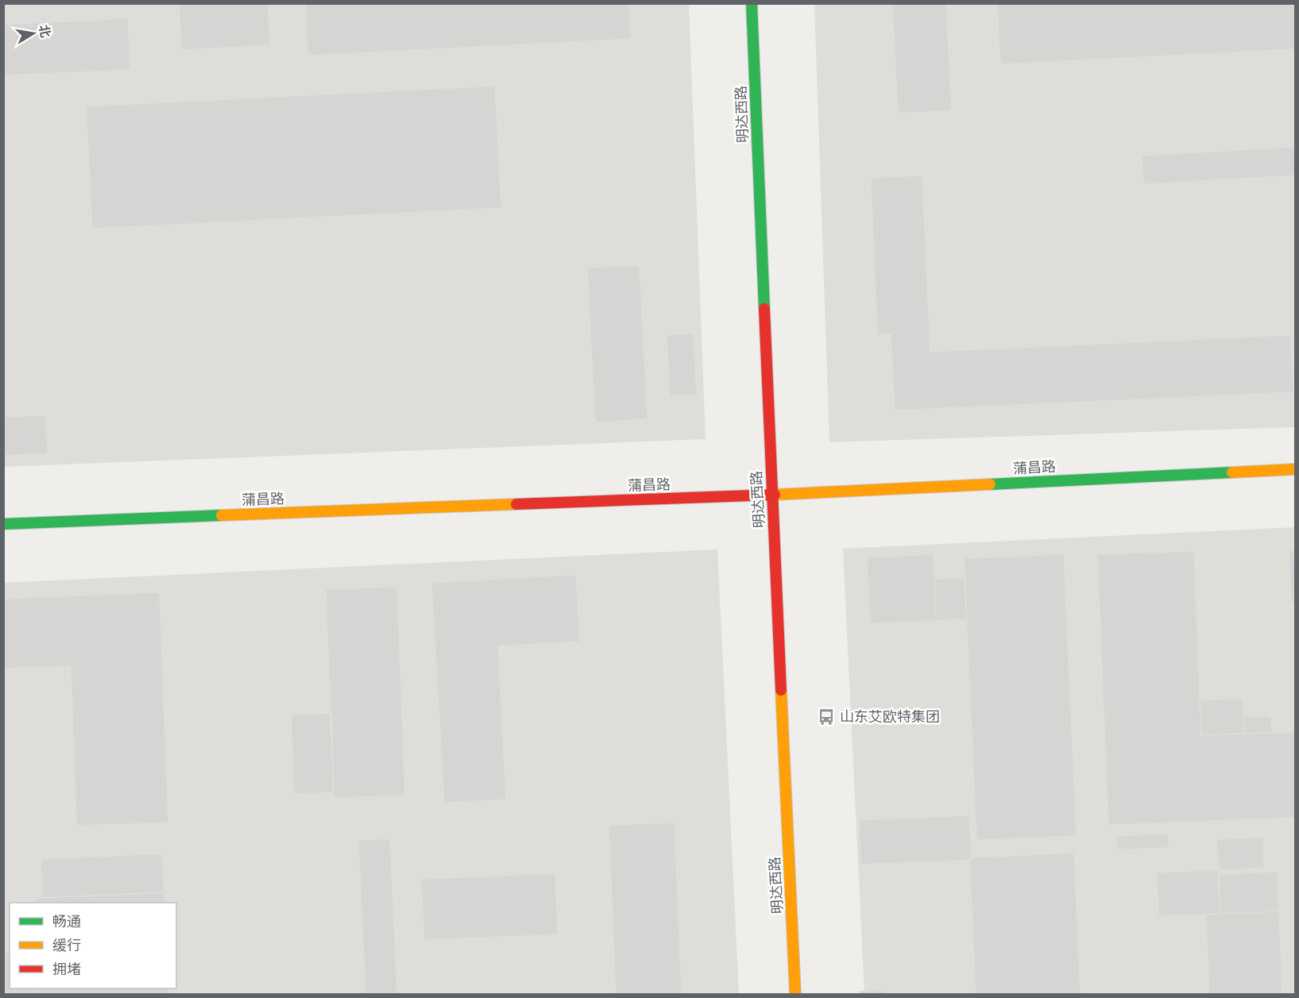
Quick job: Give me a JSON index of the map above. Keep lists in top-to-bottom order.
{
  "streets": {
    "street": ["明达西路", "蒲昌路"]
  },
  "crossings": [
    ["明达西路", "蒲昌路"]
  ],
  "places": {
    "bus stop": ["山东艾欧特集团"]
  },
  "legend": ["畅通", "缓行", "拥堵"],
  "north": "right"
}
